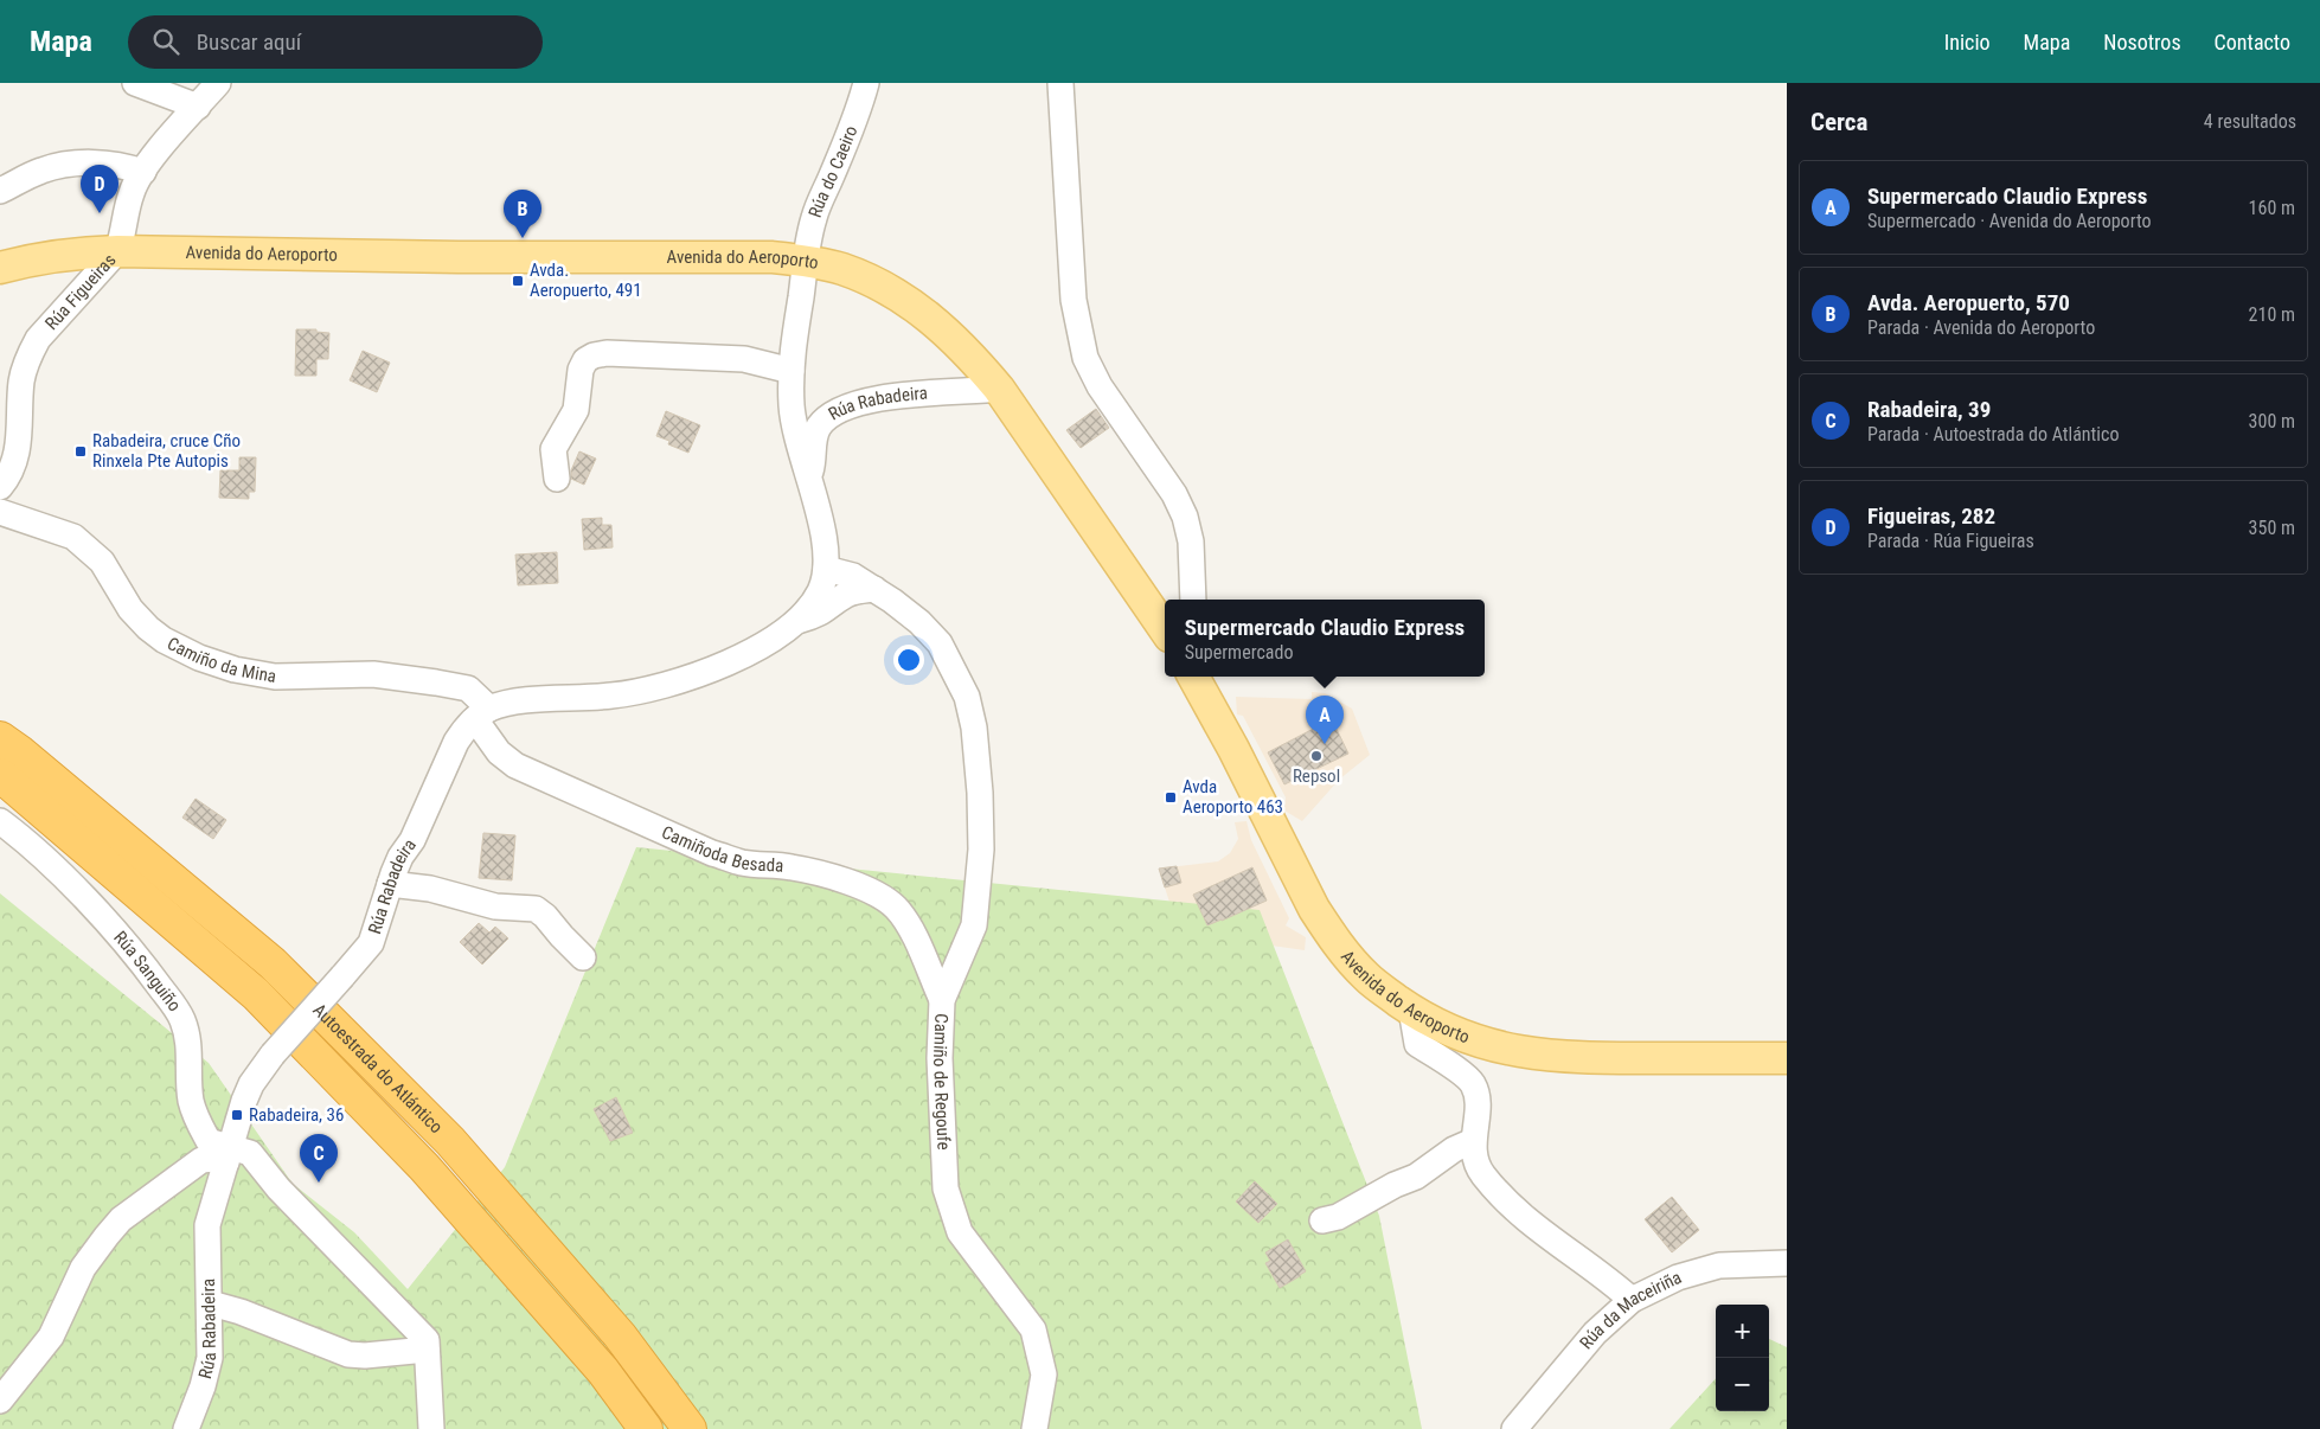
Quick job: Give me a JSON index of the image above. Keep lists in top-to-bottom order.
{
  "streets": {
    "highway": ["Autoestrada do Atlántico"],
    "main road": ["Avenida do Aeroporto"],
    "street": [
      "Rúa do Caeiro",
      "Rúa Figueiras",
      "Rúa Rabadeira",
      "Camiño da Mina",
      "Camiñoda Besada",
      "Rúa Sanguiño",
      "Camiño de Regoufe",
      "Rúa da Maceiriña"
    ]
  },
  "crossings": [
    ["Rúa do Caeiro", "Avenida do Aeroporto"],
    ["Rúa do Caeiro", "Rúa Rabadeira"],
    ["Avenida do Aeroporto", "Rúa Figueiras"],
    ["Avenida do Aeroporto", "Rúa Rabadeira"],
    ["Rúa Rabadeira", "Camiño da Mina"],
    ["Rúa Rabadeira", "Camiñoda Besada"],
    ["Rúa Rabadeira", "Rúa Sanguiño"],
    ["Rúa Rabadeira", "Camiño de Regoufe"],
    ["Camiño da Mina", "Camiñoda Besada"],
    ["Camiñoda Besada", "Camiño de Regoufe"]
  ],
  "places": {
    "transit": [
      "Avda. Aeropuerto, 491",
      "Rabadeira, cruce Cño Rinxela Pte Autopis",
      "Avda Aeroporto 463",
      "Rabadeira, 36"
    ],
    "other": ["Repsol"]
  },
  "page": {
    "header": "Mapa",
    "search": "Buscar aquí",
    "nav": [
      "Inicio",
      "Mapa",
      "Nosotros",
      "Contacto"
    ],
    "heading": ["Cerca", "4 resultados"],
    "list": [
      {
        "mark": "A",
        "name": "Supermercado Claudio Express",
        "note": "Supermercado · Avenida do Aeroporto",
        "value": "160 m"
      },
      {
        "mark": "B",
        "name": "Avda. Aeropuerto, 570",
        "note": "Parada · Avenida do Aeroporto",
        "value": "210 m"
      },
      {
        "mark": "C",
        "name": "Rabadeira, 39",
        "note": "Parada · Autoestrada do Atlántico",
        "value": "300 m"
      },
      {
        "mark": "D",
        "name": "Figueiras, 282",
        "note": "Parada · Rúa Figueiras",
        "value": "350 m"
      }
    ],
    "pins": [
      "D",
      "B",
      "A",
      "C"
    ],
    "popup": ["Supermercado Claudio Express", "Supermercado"],
    "map_buttons": ["+", "−"]
  }
}
